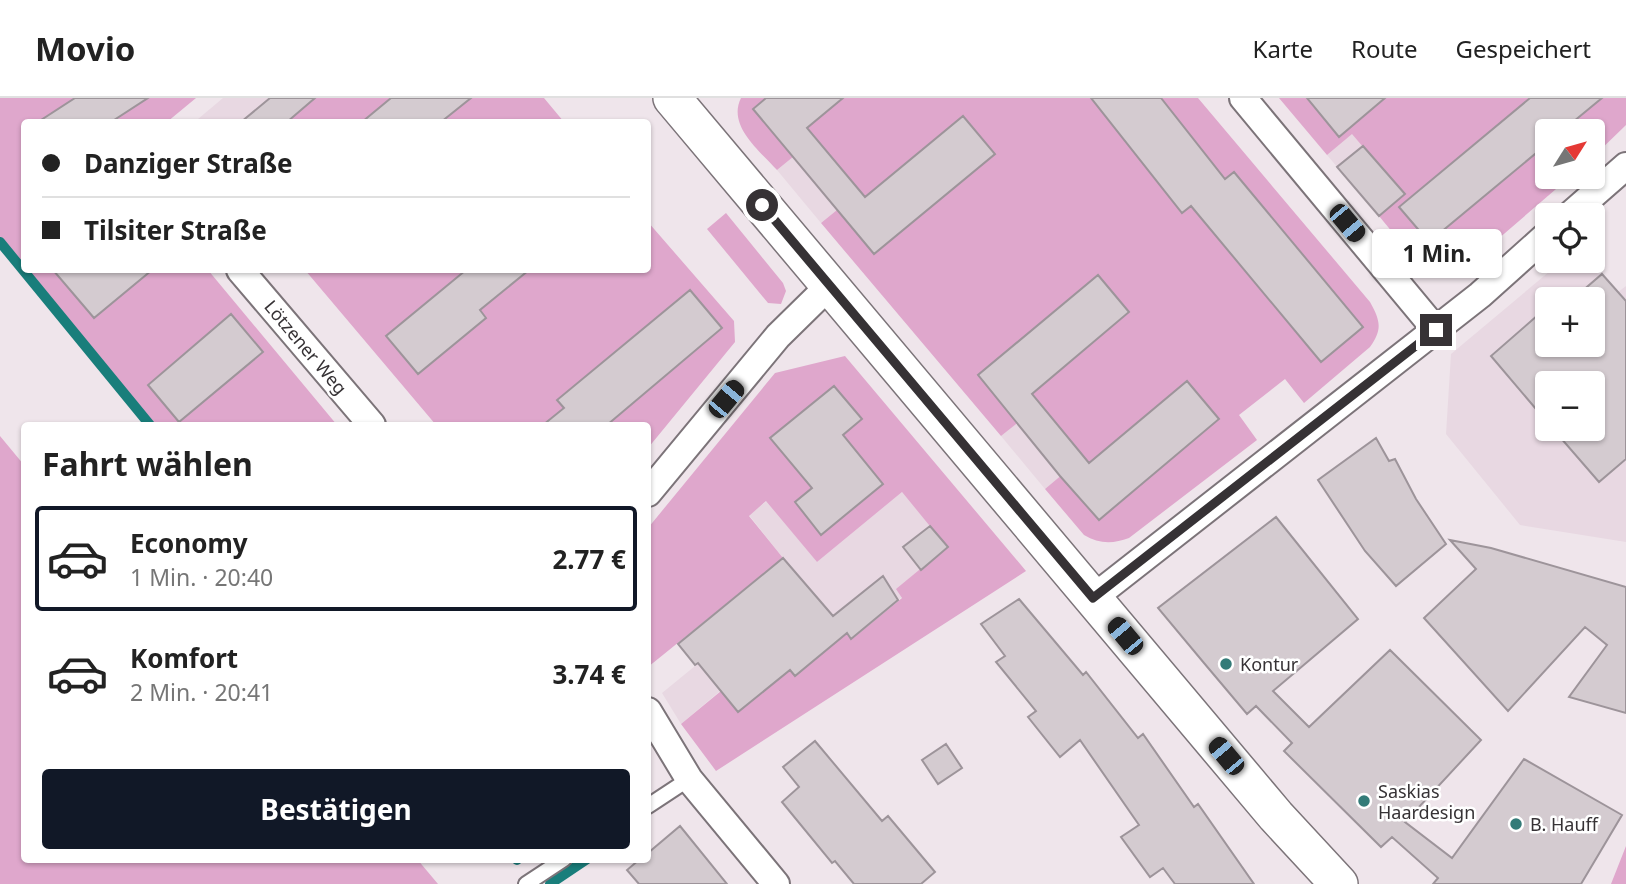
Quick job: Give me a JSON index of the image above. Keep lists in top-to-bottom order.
{
  "streets": {
    "street": ["Lötzener Weg"]
  },
  "places": ["Kontur", "Saskias Haardesign", "B. Hauff"],
  "north": "top right",
  "page": {
    "header": "Movio",
    "nav": ["Karte", "Route", "Gespeichert"],
    "map_buttons": ["+", "−"],
    "banner": ["Danziger Straße", "Tilsiter Straße"],
    "bubble": "1 Min.",
    "heading": "Fahrt wählen",
    "list": [
      {
        "name": "Economy",
        "note": "1 Min. · 20:40",
        "value": "2.77 €"
      },
      {
        "name": "Komfort",
        "note": "2 Min. · 20:41",
        "value": "3.74 €"
      }
    ],
    "buttons": "Bestätigen"
  }
}
